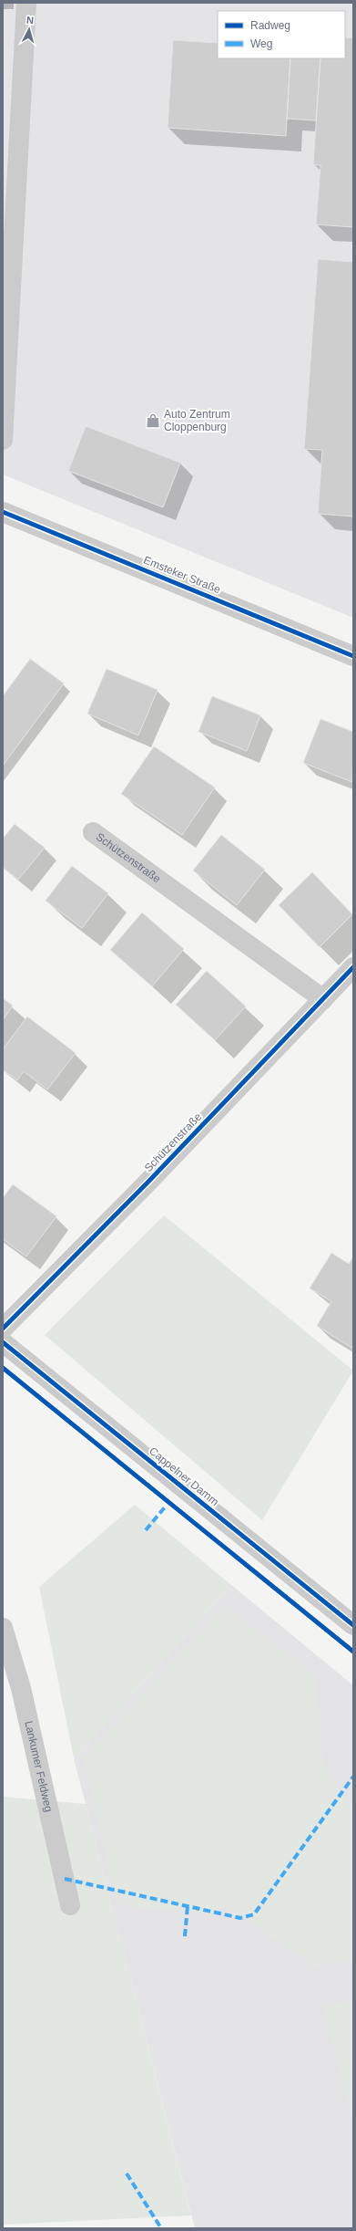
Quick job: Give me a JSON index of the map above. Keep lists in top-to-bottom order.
{
  "streets": {
    "street": [
      "Emsteker Straße",
      "Schützenstraße",
      "Cappelner Damm",
      "Lankumer Feldweg"
    ]
  },
  "places": {
    "shop": ["Auto Zentrum Cloppenburg"]
  },
  "legend": ["Radweg", "Weg"],
  "north": "top"
}
